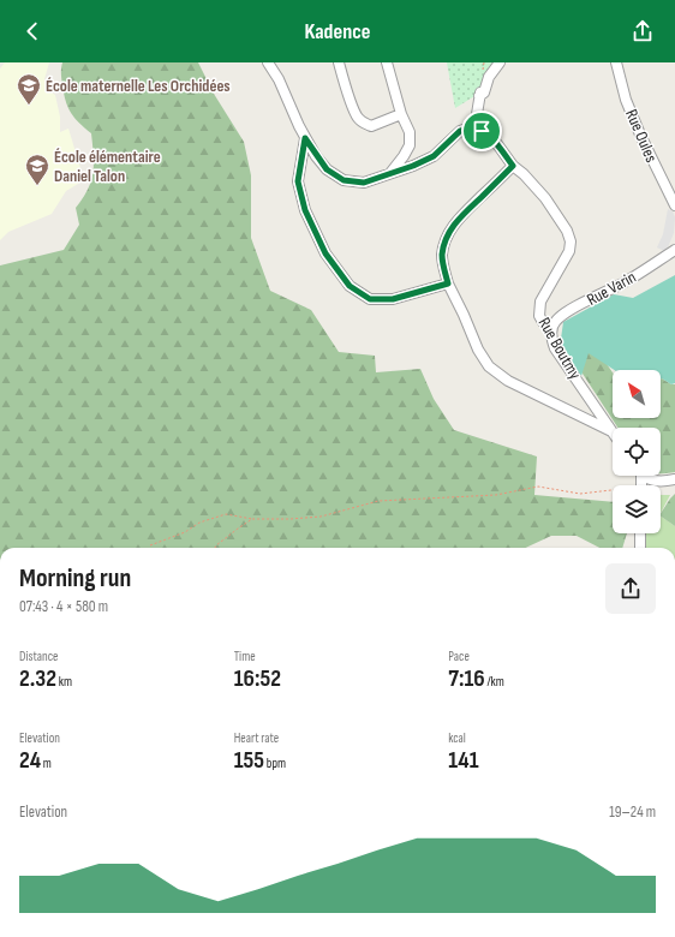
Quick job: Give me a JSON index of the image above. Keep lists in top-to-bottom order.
{
  "streets": {
    "street": ["Rue Oules", "Rue Varin", "Rue Boutmy"]
  },
  "crossings": [
    ["Rue Varin", "Rue Boutmy"]
  ],
  "places": {
    "school or university": ["École maternelle Les Orchidées", "École élémentaire Daniel Talon"]
  },
  "north": "top left",
  "page": {
    "header": "Kadence",
    "heading": ["Morning run", "07:43 · 4 × 580 m"],
    "stats": [
      ["Distance", "2.32 km"],
      ["Time", "16:52"],
      ["Pace", "7:16 /km"],
      ["Elevation", "24 m"],
      ["Heart rate", "155 bpm"],
      ["kcal", "141"]
    ],
    "chart": ["Elevation", "19–24 m"]
  }
}
